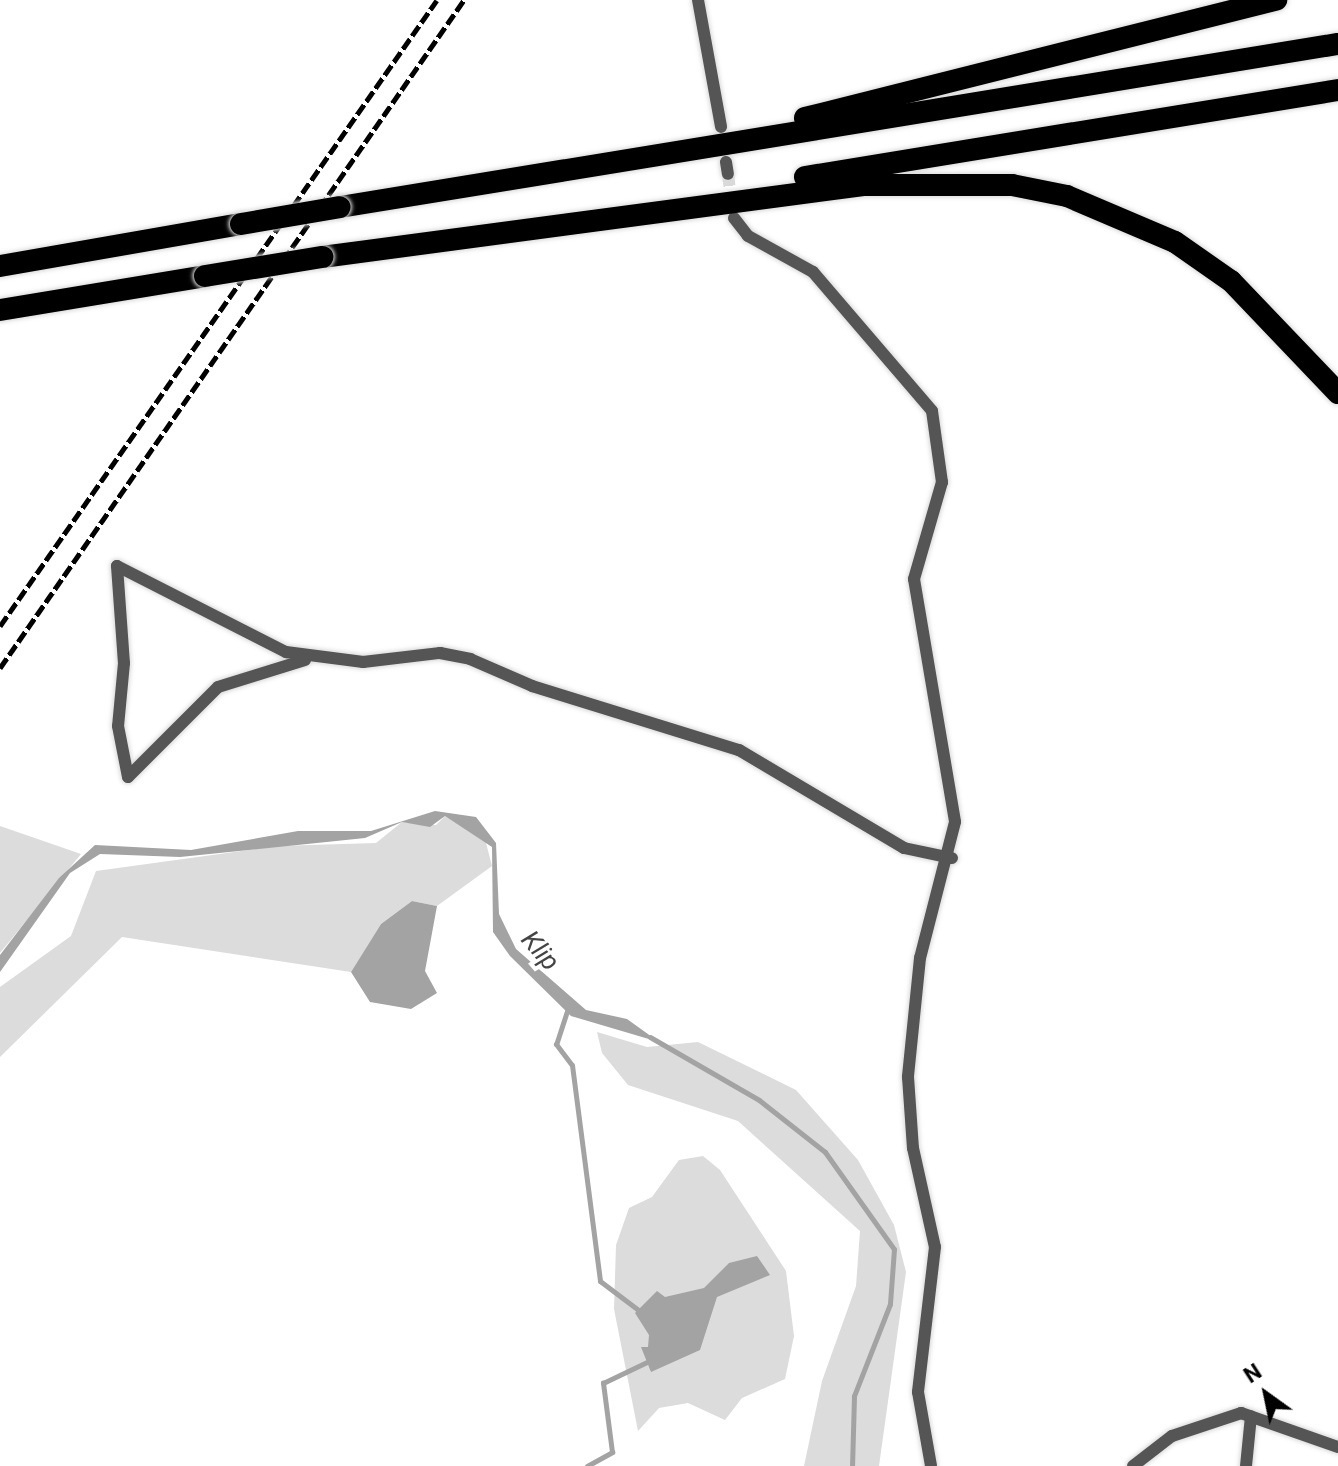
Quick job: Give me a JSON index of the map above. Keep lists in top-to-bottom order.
{
  "water": ["Klip"],
  "north": "top left"
}
